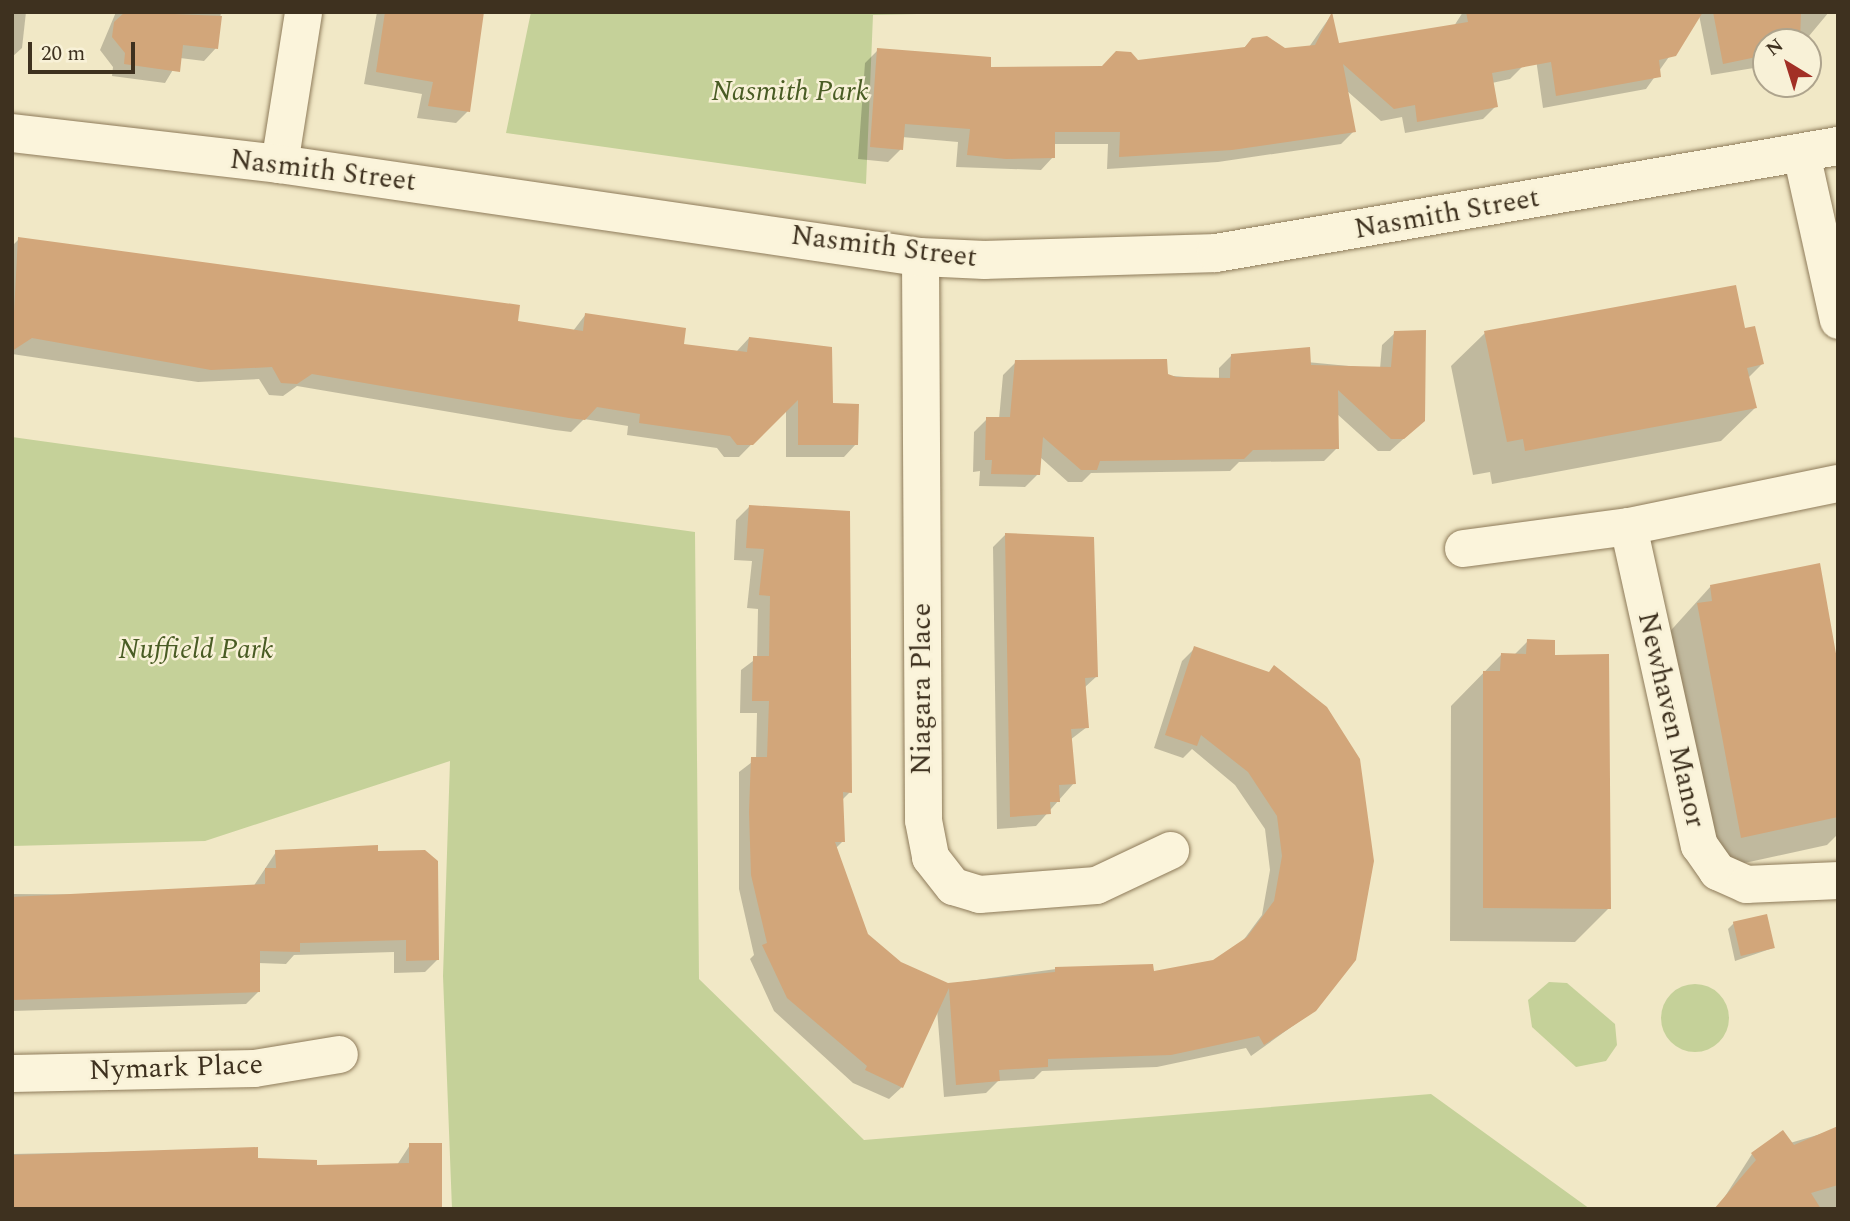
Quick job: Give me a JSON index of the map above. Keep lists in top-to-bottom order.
{
  "streets": {
    "street": [
      "Nasmith Street",
      "Niagara Place",
      "Newhaven Manor",
      "Nymark Place"
    ]
  },
  "crossings": [
    ["Nasmith Street", "Niagara Place"]
  ],
  "parks": ["Nasmith Park", "Nuffield Park"],
  "scale_bar": "20 m",
  "north": "top left"
}
